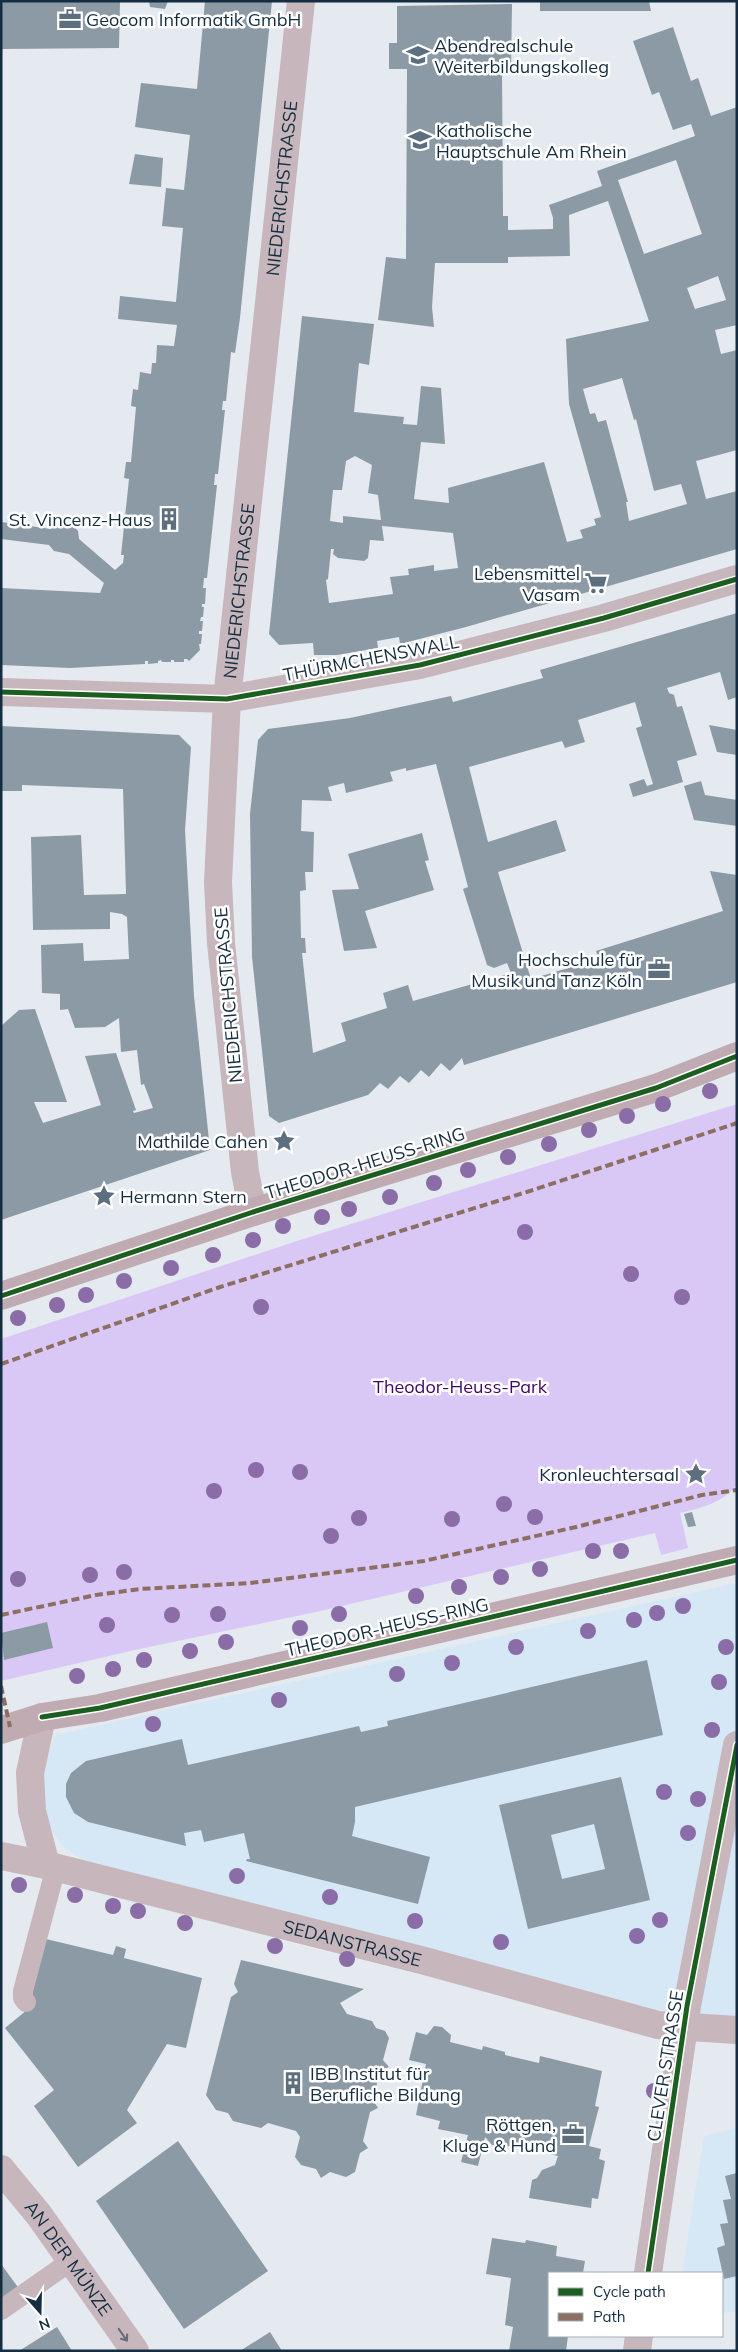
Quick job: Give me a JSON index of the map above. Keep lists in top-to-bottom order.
{
  "streets": {
    "main road": ["THEODOR-HEUSS-RING"],
    "street": [
      "NIEDERICHSTRASSE",
      "THÜRMCHENSWALL",
      "SEDANSTRASSE",
      "CLEVER STRASSE",
      "AN DER MÜNZE"
    ]
  },
  "crossings": [
    ["NIEDERICHSTRASSE", "THÜRMCHENSWALL"],
    ["NIEDERICHSTRASSE", "THEODOR-HEUSS-RING"],
    ["SEDANSTRASSE", "CLEVER STRASSE"]
  ],
  "one_way": ["AN DER MÜNZE"],
  "parks": ["Theodor-Heuss-Park"],
  "places": {
    "office": ["Geocom Informatik GmbH", "Hochschule für Musik und Tanz Köln", "Röttgen, Kluge & Hund"],
    "school or university": ["Abendrealschule Weiterbildungskolleg", "Katholische Hauptschule Am Rhein"],
    "building": ["St. Vincenz-Haus", "IBB Institut für Berufliche Bildung"],
    "supermarket": ["Lebensmittel Vasam"],
    "place": ["Mathilde Cahen", "Hermann Stern", "Kronleuchtersaal"]
  },
  "legend": ["Cycle path", "Path"],
  "north": "bottom"
}
